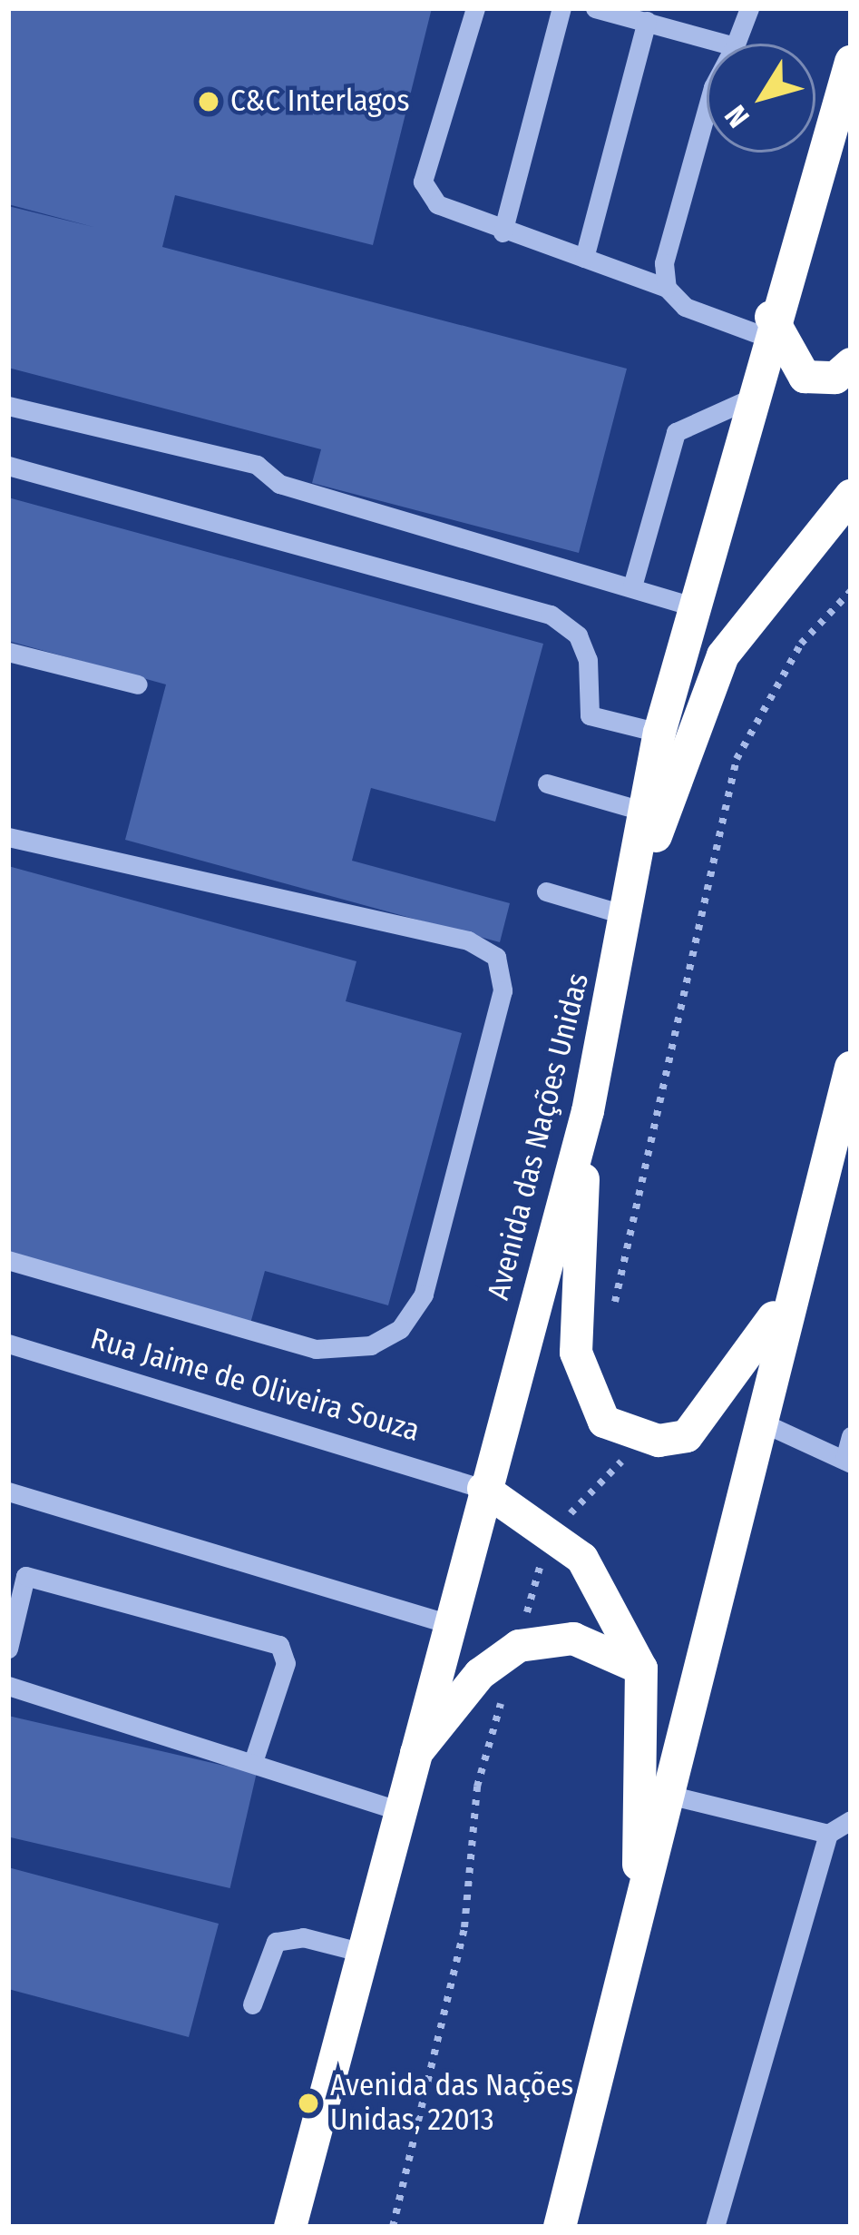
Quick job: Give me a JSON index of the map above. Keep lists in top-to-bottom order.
{
  "streets": {
    "highway": ["Avenida das Nações Unidas"],
    "street": ["Rua Jaime de Oliveira Souza"]
  },
  "crossings": [
    ["Avenida das Nações Unidas", "Rua Jaime de Oliveira Souza"]
  ],
  "places": ["C&C Interlagos", "Avenida das Nações Unidas, 22013"],
  "north": "bottom left"
}
